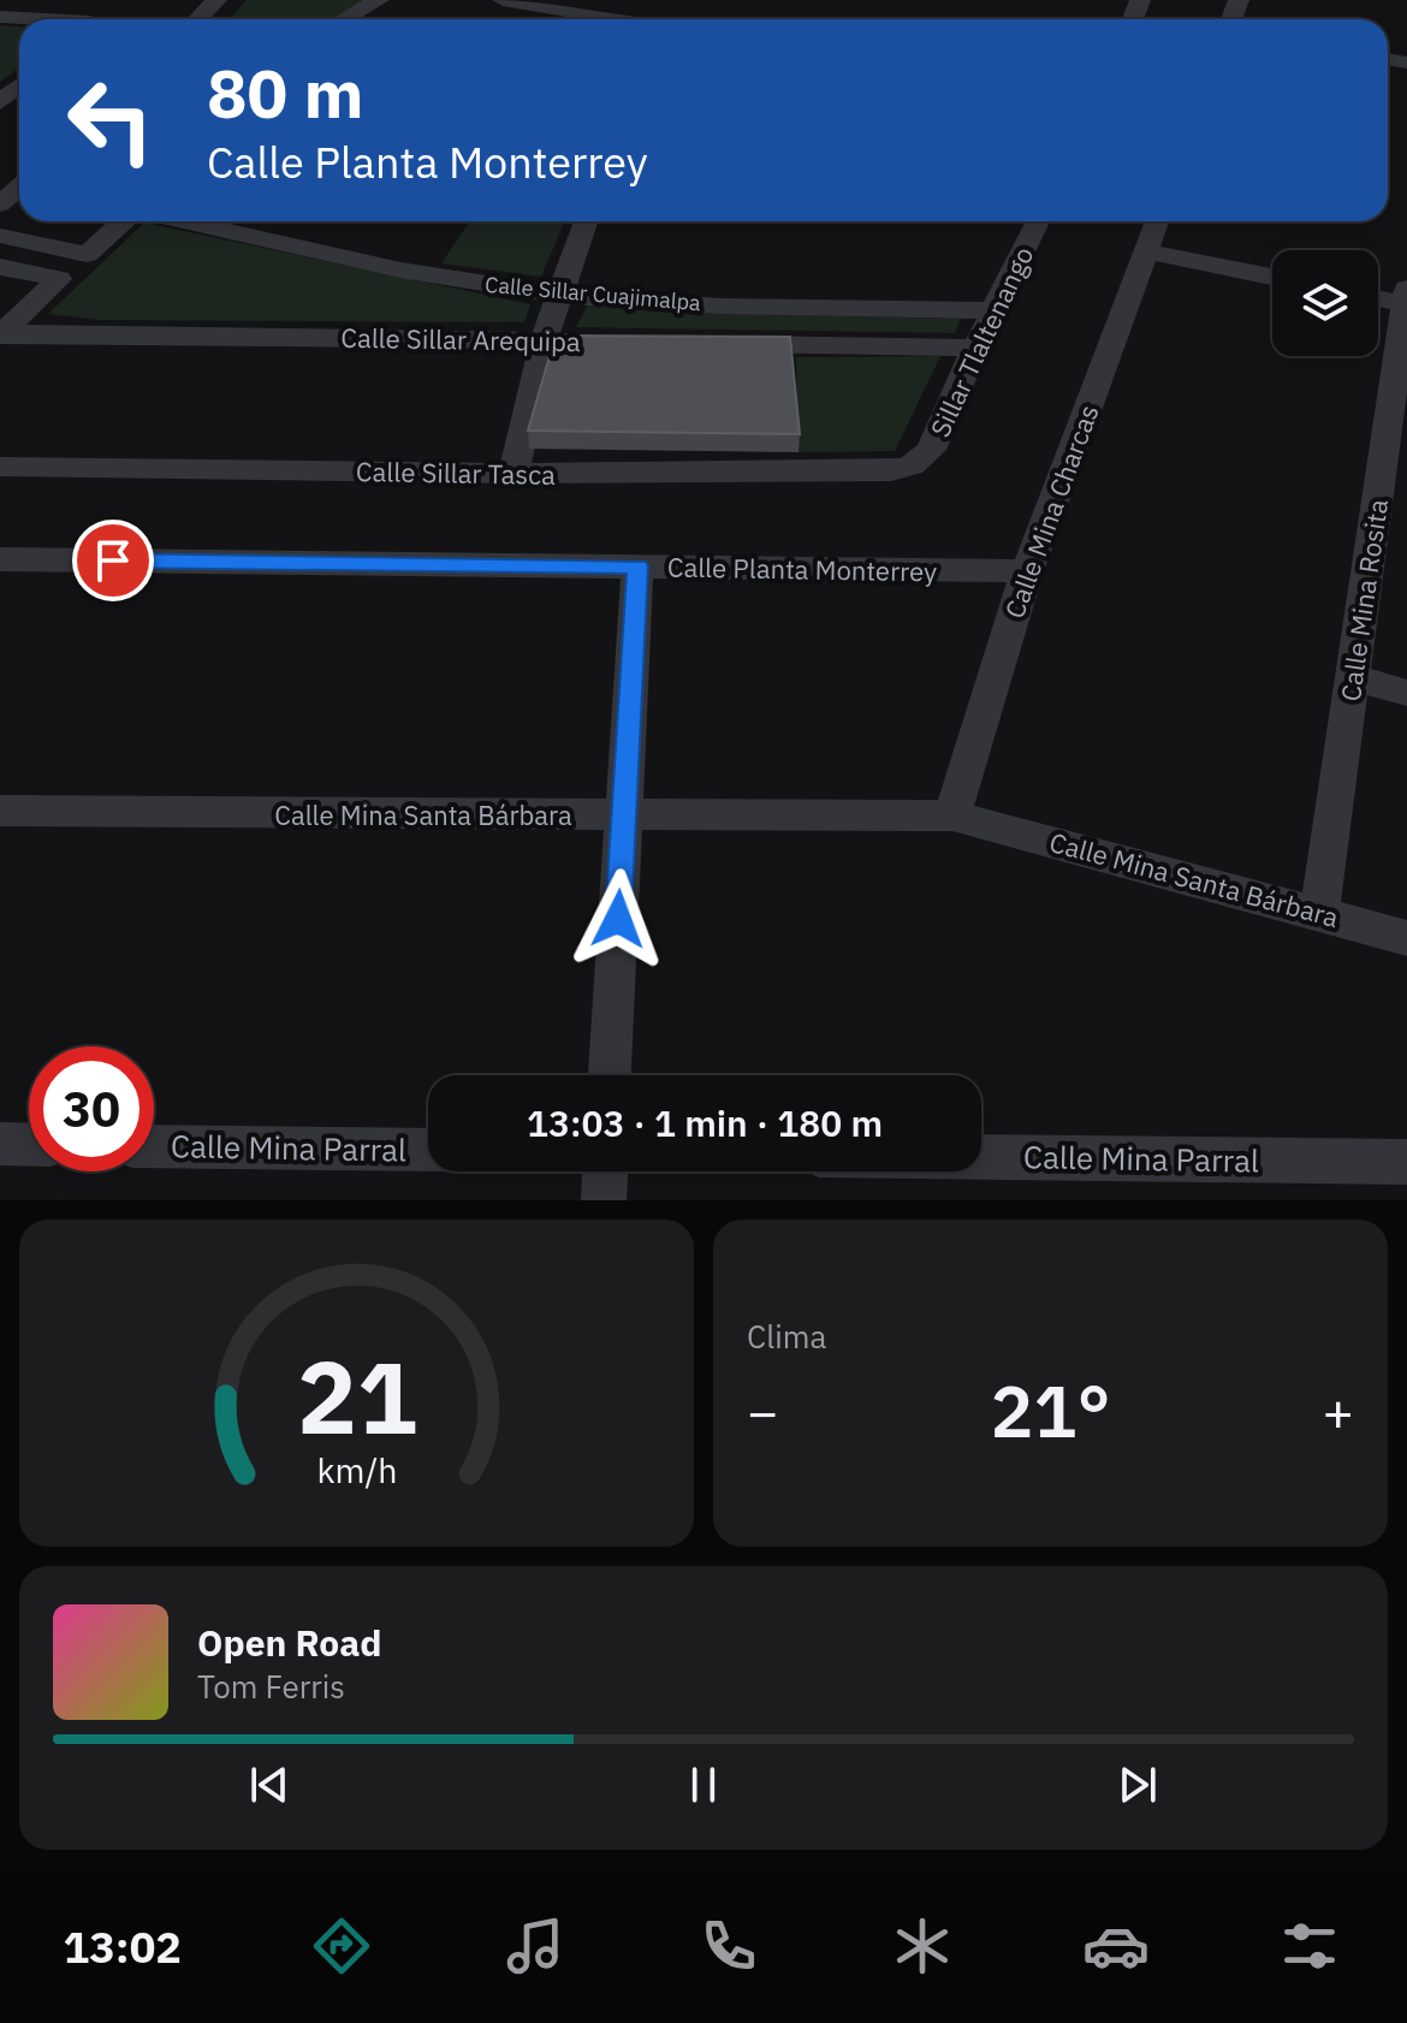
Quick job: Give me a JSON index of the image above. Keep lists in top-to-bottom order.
{
  "streets": {
    "street": [
      "Calle Sillar Cuajimalpa",
      "Calle Sillar Arequipa",
      "Sillar Tlaltenango",
      "Calle Sillar Tasca",
      "Calle Mina Charcas",
      "Calle Planta Monterrey",
      "Calle Mina Rosita",
      "Calle Mina Santa Bárbara",
      "Calle Mina Parral"
    ]
  },
  "crossings": [
    ["Calle Sillar Cuajimalpa", "Sillar Tlaltenango"],
    ["Sillar Tlaltenango", "Calle Sillar Tasca"],
    ["Calle Mina Charcas", "Calle Planta Monterrey"],
    ["Calle Mina Charcas", "Calle Mina Santa Bárbara"],
    ["Calle Mina Rosita", "Calle Mina Santa Bárbara"]
  ],
  "page": {
    "turn": ["80 m", "Calle Planta Monterrey"],
    "limit": "30",
    "trip": "13:03 · 1 min · 180 m",
    "tile": "Clima",
    "heat": ["−", "21°", "+"],
    "song": ["Open Road", "Tom Ferris"],
    "tabs": "13:02",
    "gauge": ["21", "km/h"]
  }
}
